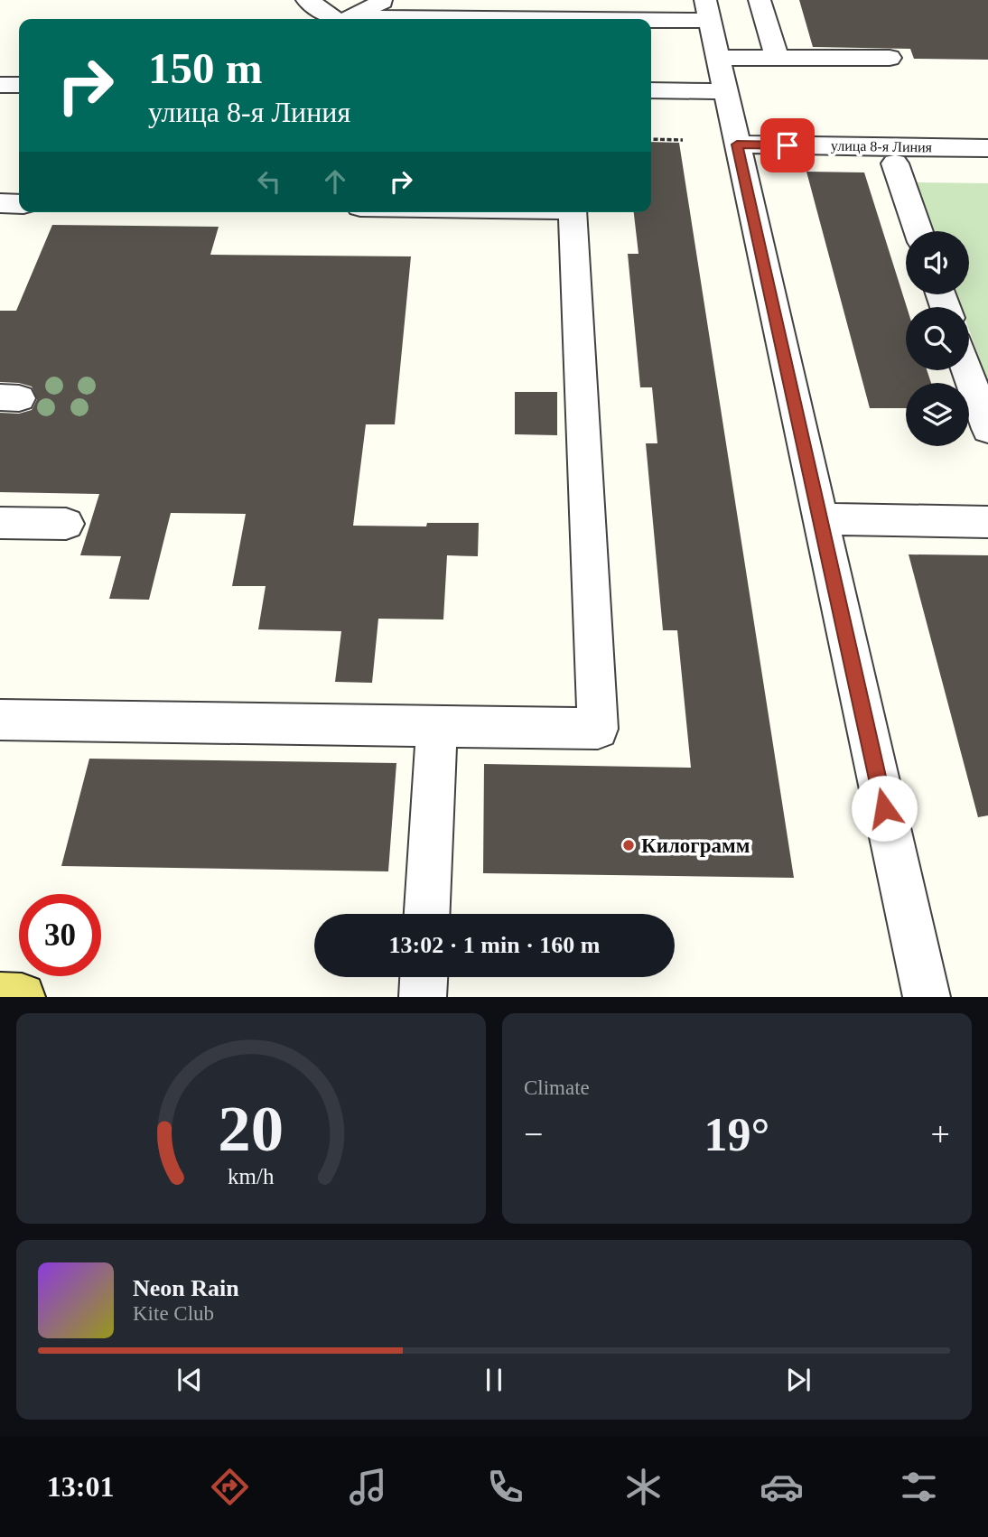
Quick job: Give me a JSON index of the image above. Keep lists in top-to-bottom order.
{
  "streets": {
    "street": ["улица 8-я Линия"]
  },
  "places": ["Килограмм"],
  "page": {
    "turn": ["150 m", "улица 8-я Линия"],
    "limit": "30",
    "trip": "13:02 · 1 min · 160 m",
    "tile": "Climate",
    "heat": ["−", "19°", "+"],
    "song": ["Neon Rain", "Kite Club"],
    "tabs": "13:01",
    "gauge": ["20", "km/h"]
  }
}
